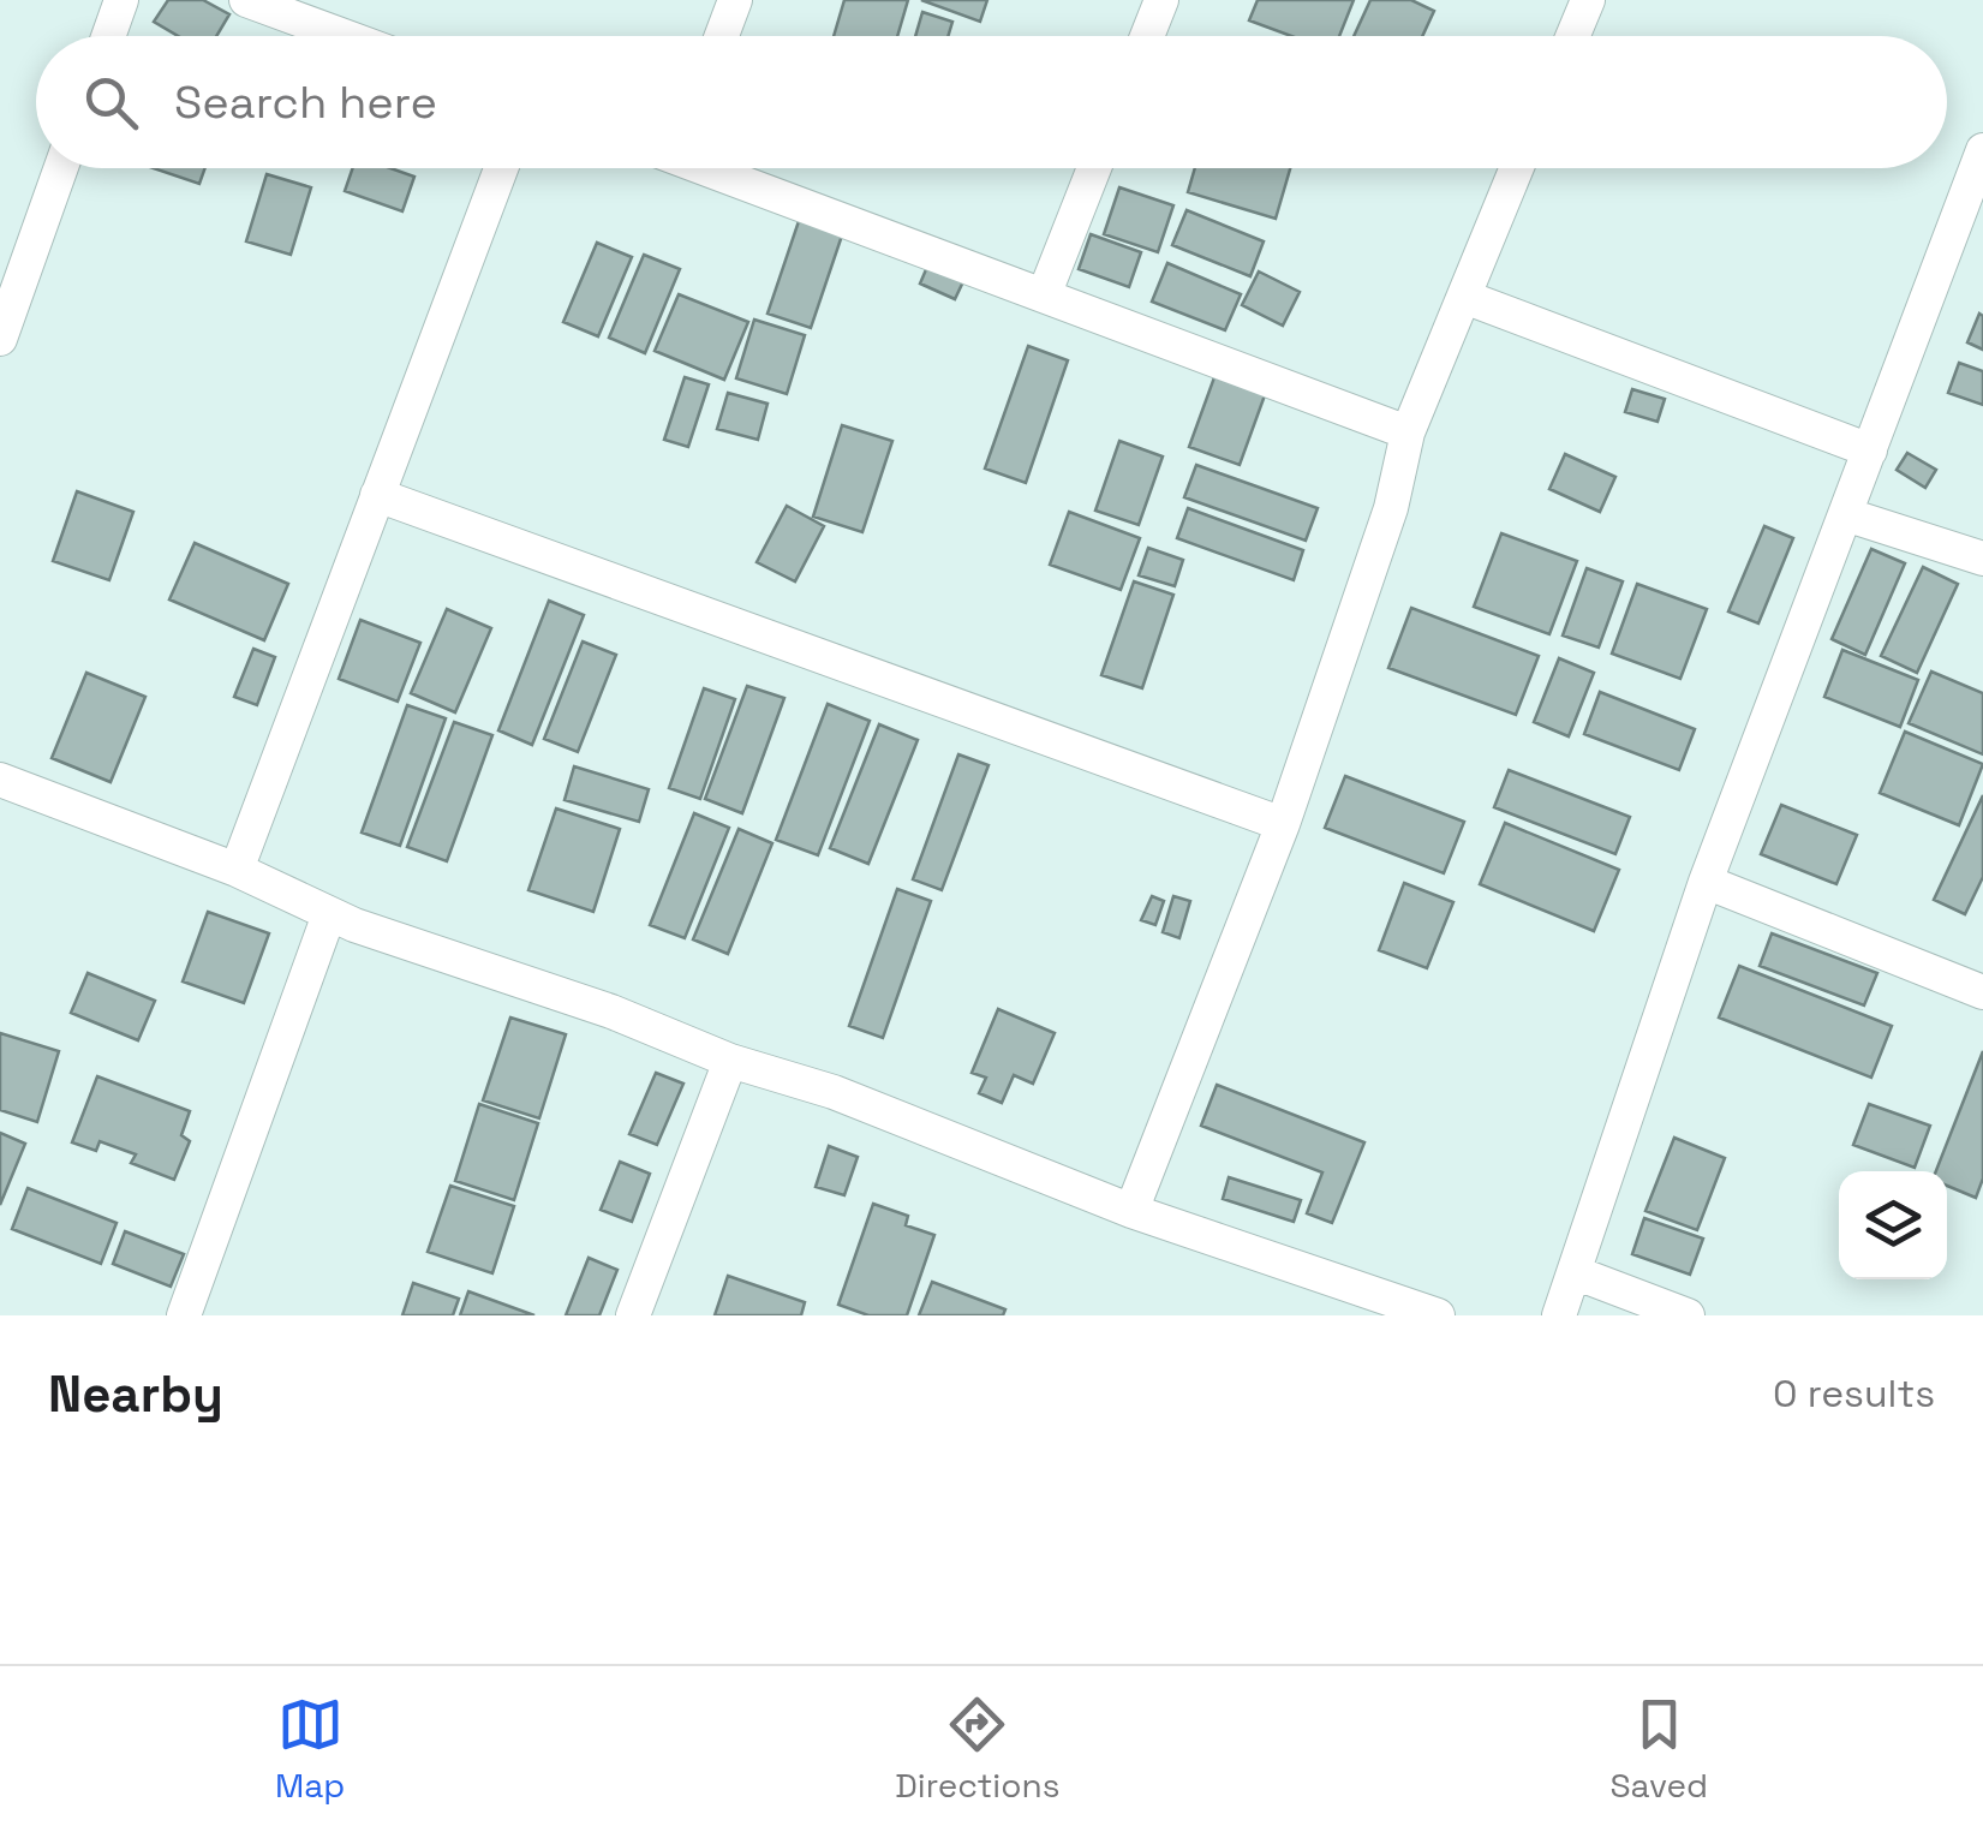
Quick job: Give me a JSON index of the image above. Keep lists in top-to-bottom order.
{
  "page": {
    "search": "Search here",
    "heading": ["Nearby", "0 results"],
    "nav": ["Map", "Directions", "Saved"]
  }
}
